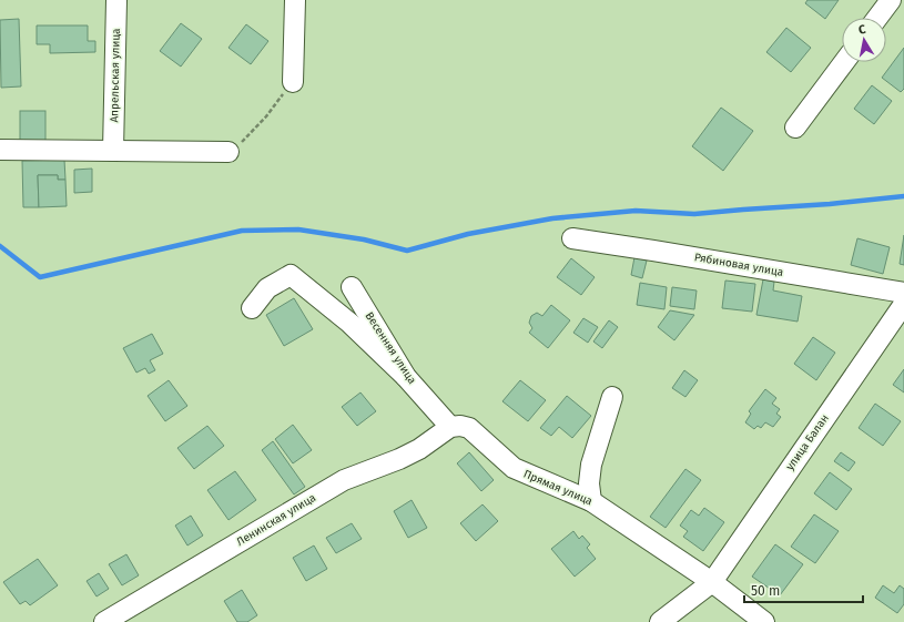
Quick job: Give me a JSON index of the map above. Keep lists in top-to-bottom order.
{
  "streets": {
    "street": [
      "Апрельская улица",
      "Рябиновая улица",
      "Весенняя улица",
      "улица Балан",
      "Прямая улица",
      "Ленинская улица"
    ]
  },
  "crossings": [
    ["Весенняя улица", "Прямая улица"],
    ["Весенняя улица", "Ленинская улица"],
    ["улица Балан", "Прямая улица"],
    ["Прямая улица", "Ленинская улица"]
  ],
  "scale_bar": "50 m",
  "north": "top"
}
